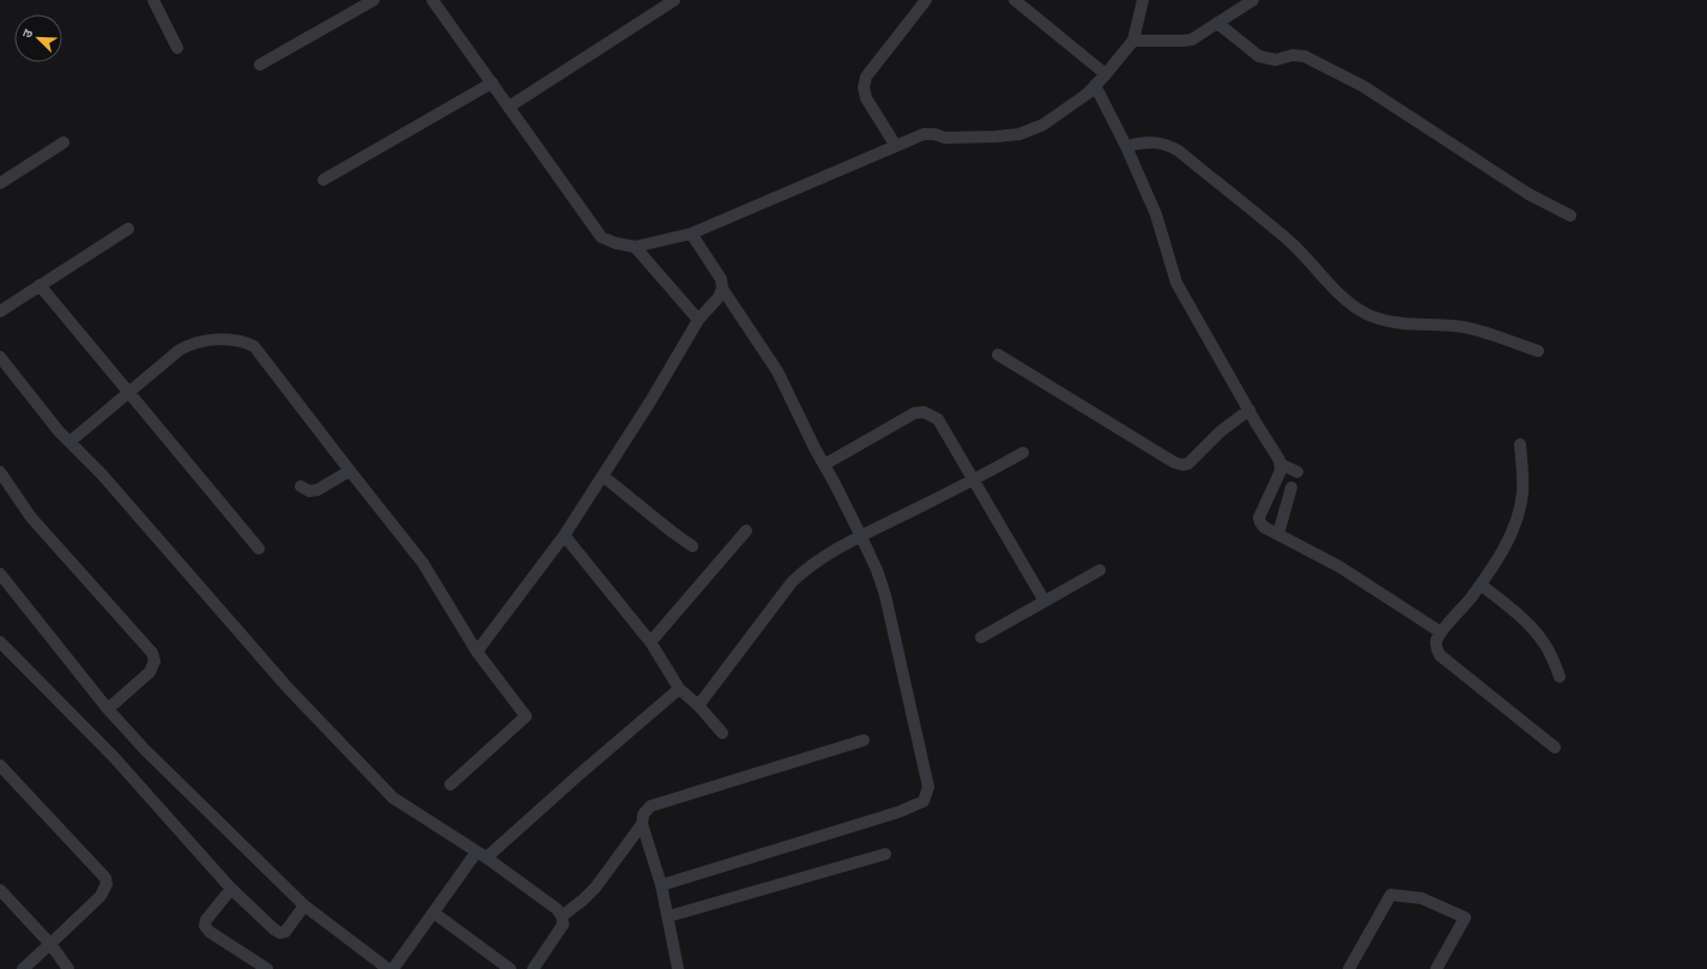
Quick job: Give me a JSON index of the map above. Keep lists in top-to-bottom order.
{
  "north": "top left"
}
